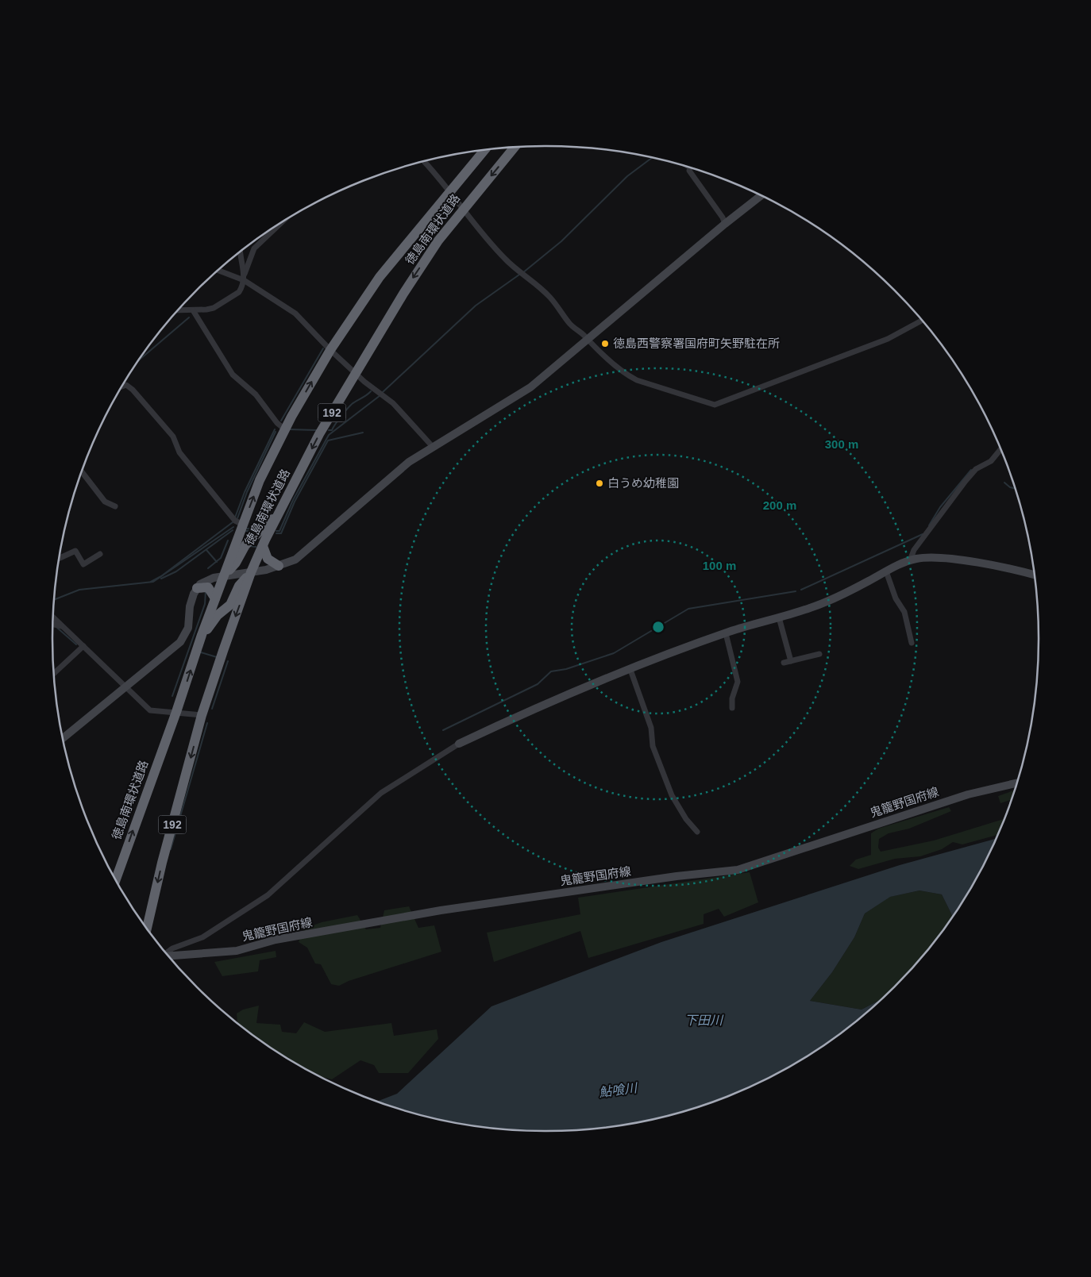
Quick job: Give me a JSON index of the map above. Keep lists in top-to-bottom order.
{
  "streets": {
    "highway": ["徳島南環状道路", "192"],
    "street": ["鬼籠野国府線"]
  },
  "water": ["下田川", "鮎喰川"],
  "places": ["徳島西警察署国府町矢野駐在所", "白うめ幼稚園"],
  "rings": ["300 m", "200 m", "100 m"]
}
